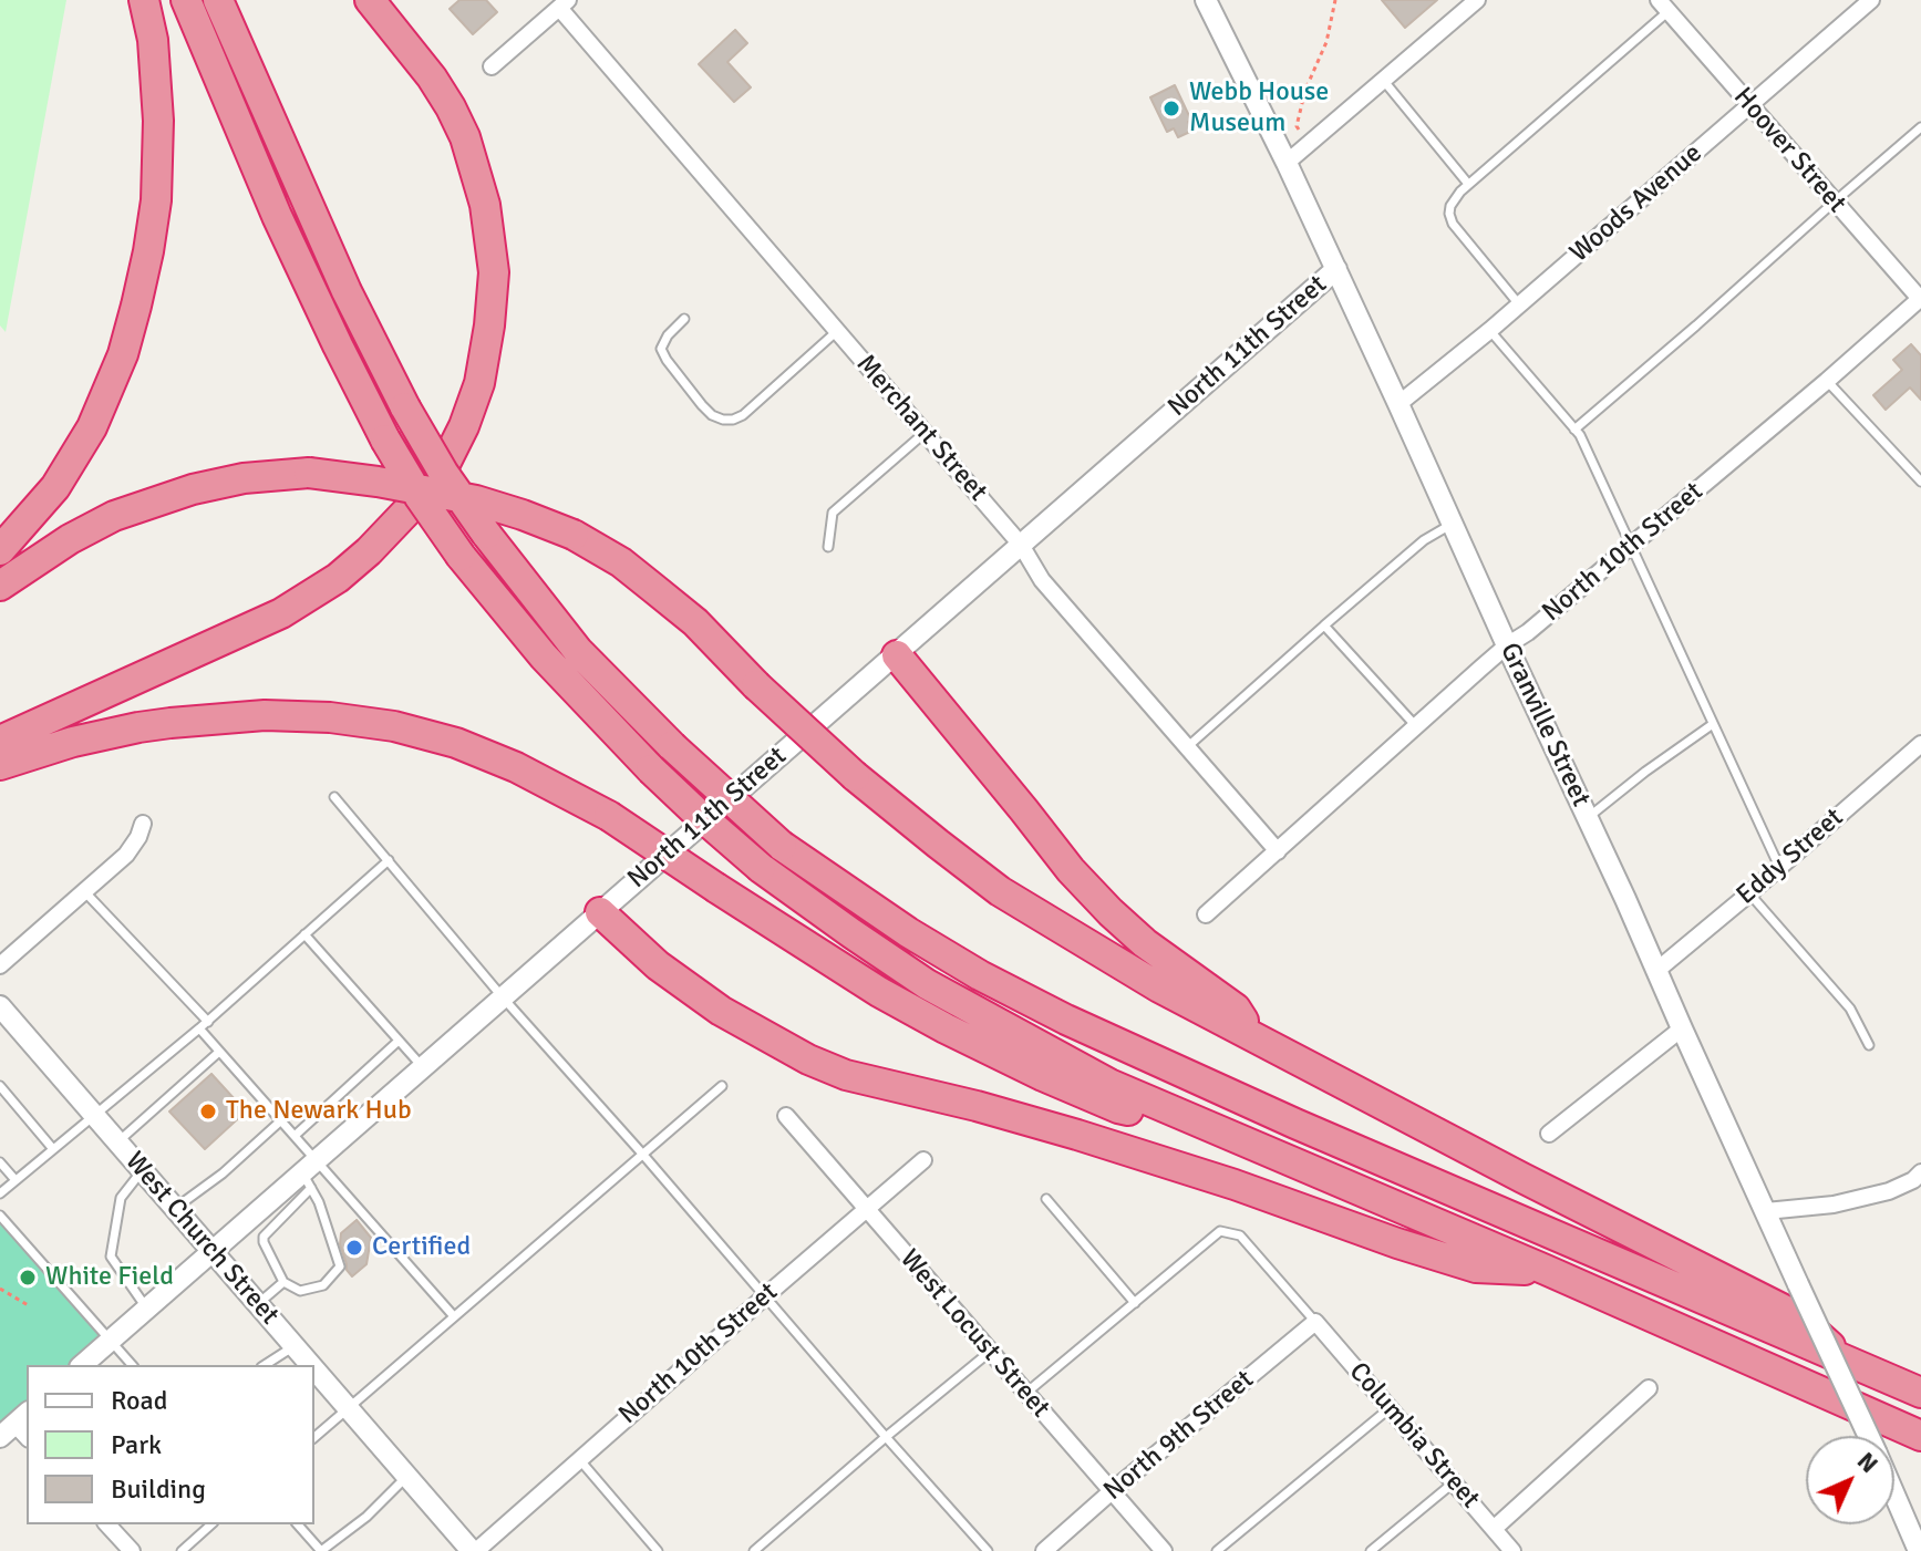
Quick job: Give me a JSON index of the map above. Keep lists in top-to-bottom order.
{
  "streets": {
    "street": [
      "Hoover Street",
      "Woods Avenue",
      "North 11th Street",
      "Merchant Street",
      "North 10th Street",
      "Granville Street",
      "Eddy Street",
      "West Church Street",
      "West Locust Street",
      "North 9th Street",
      "Columbia Street"
    ]
  },
  "crossings": [
    ["Hoover Street", "Woods Avenue"],
    ["Hoover Street", "North 10th Street"],
    ["Woods Avenue", "Granville Street"],
    ["North 11th Street", "Merchant Street"],
    ["North 11th Street", "Granville Street"],
    ["North 11th Street", "West Church Street"],
    ["Merchant Street", "North 10th Street"],
    ["North 10th Street", "Granville Street"],
    ["North 10th Street", "West Church Street"],
    ["North 10th Street", "West Locust Street"],
    ["Granville Street", "Eddy Street"],
    ["West Locust Street", "North 9th Street"],
    ["North 9th Street", "Columbia Street"]
  ],
  "places": [
    "Webb House Museum",
    "The Newark Hub",
    "Certified",
    "White Field"
  ],
  "legend": ["Road", "Park", "Building"],
  "north": "top right"
}
